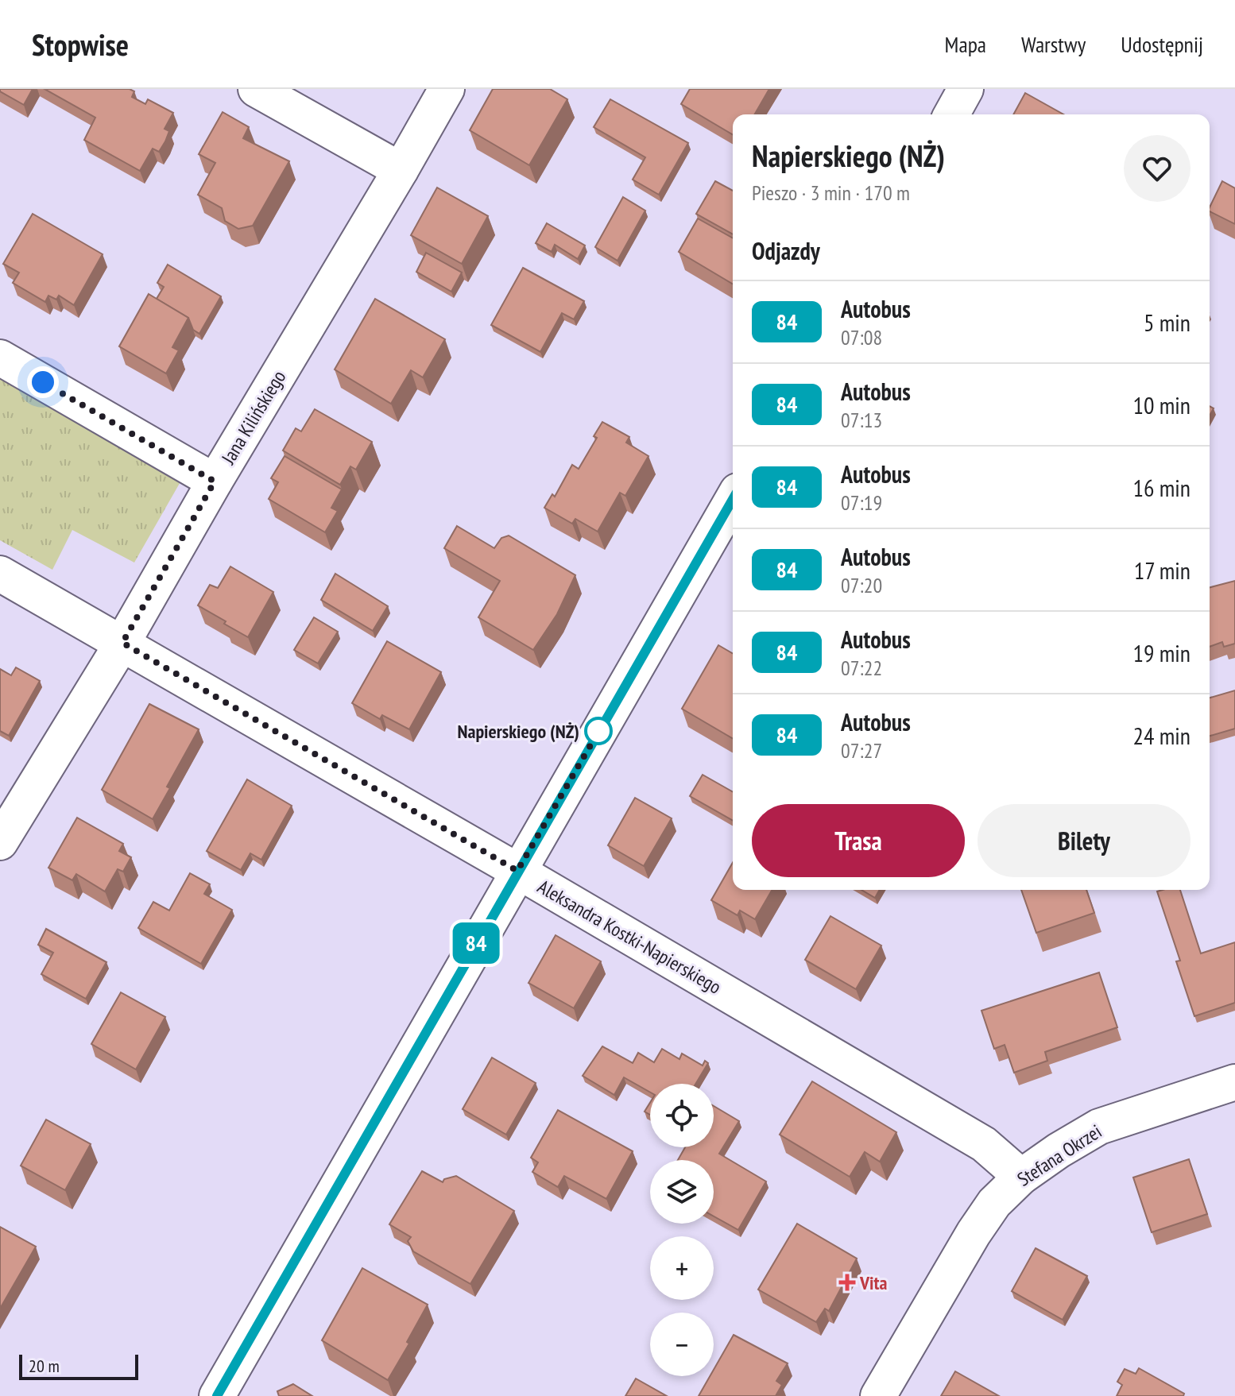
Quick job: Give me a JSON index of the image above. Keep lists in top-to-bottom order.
{
  "streets": {
    "street": ["Jana Kilińskiego", "Aleksandra Kostki-Napierskiego", "Stefana Okrzei"]
  },
  "crossings": [
    ["Jana Kilińskiego", "Aleksandra Kostki-Napierskiego"],
    ["Aleksandra Kostki-Napierskiego", "Stefana Okrzei"]
  ],
  "places": {
    "other": ["Napierskiego (NŻ)"],
    "health": ["Vita"]
  },
  "lines": ["bus line 84"],
  "scale_bar": "20 m",
  "page": {
    "header": "Stopwise",
    "nav": ["Mapa", "Warstwy", "Udostępnij"],
    "on_map": "84",
    "heading": [
      ["Napierskiego (NŻ)", "Pieszo · 3 min · 170 m"],
      "Odjazdy"
    ],
    "list": [
      {
        "mark": "84",
        "name": "Autobus",
        "note": "07:08",
        "value": "5 min"
      },
      {
        "mark": "84",
        "name": "Autobus",
        "note": "07:13",
        "value": "10 min"
      },
      {
        "mark": "84",
        "name": "Autobus",
        "note": "07:19",
        "value": "16 min"
      },
      {
        "mark": "84",
        "name": "Autobus",
        "note": "07:20",
        "value": "17 min"
      },
      {
        "mark": "84",
        "name": "Autobus",
        "note": "07:22",
        "value": "19 min"
      },
      {
        "mark": "84",
        "name": "Autobus",
        "note": "07:27",
        "value": "24 min"
      }
    ],
    "buttons": ["Trasa", "Bilety"],
    "map_buttons": ["+", "−"],
    "scale": "20 m"
  }
}
